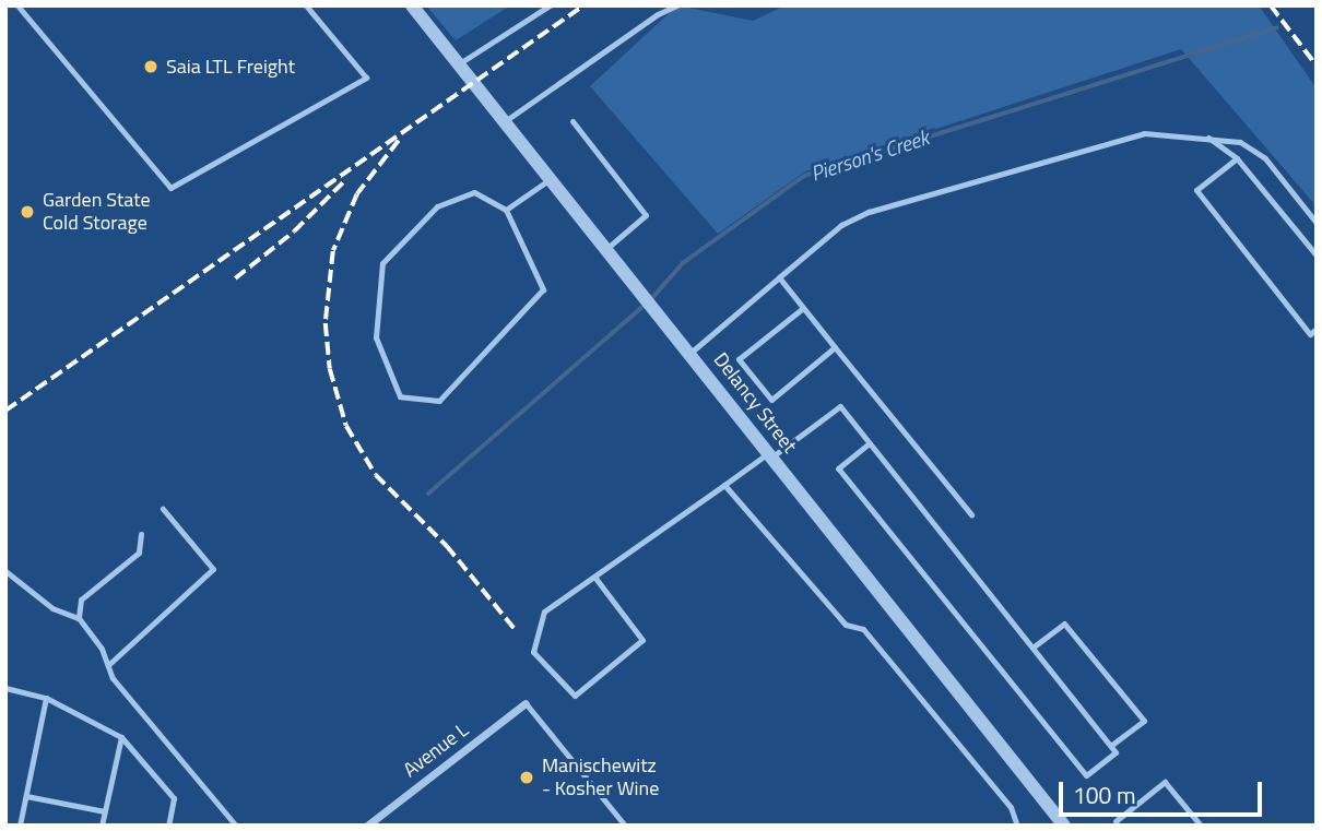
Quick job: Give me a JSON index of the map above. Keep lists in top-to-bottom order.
{
  "streets": {
    "street": ["Delancy Street", "Avenue L"]
  },
  "water": ["Pierson's Creek"],
  "places": ["Saia LTL Freight", "Garden State Cold Storage", "Manischewitz - Kosher Wine"],
  "scale_bar": "100 m"
}
